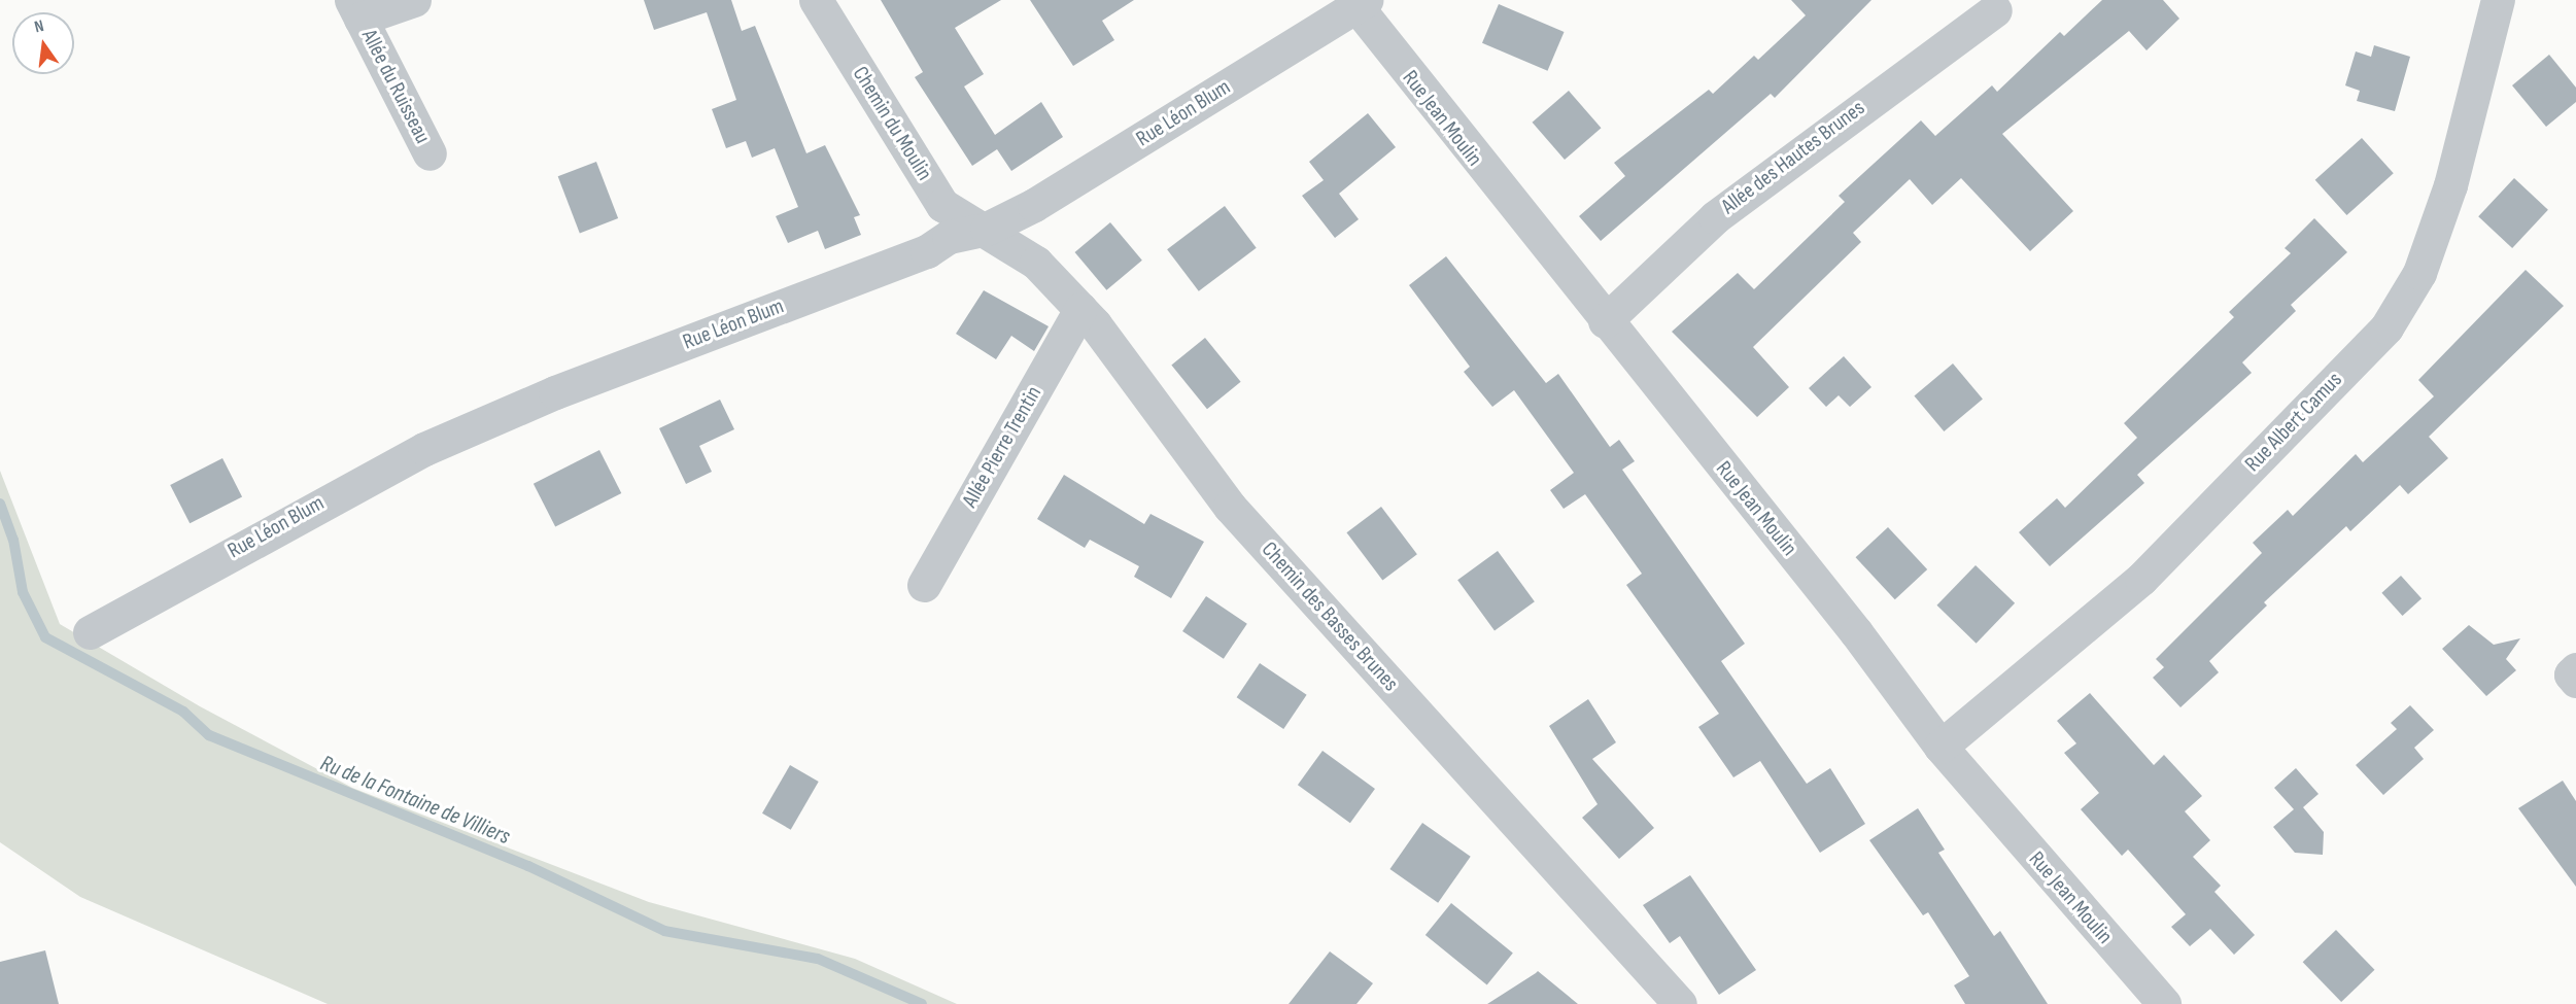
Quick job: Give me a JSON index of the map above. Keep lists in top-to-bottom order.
{
  "streets": {
    "street": [
      "Allée du Ruisseau",
      "Rue Léon Blum",
      "Rue Jean Moulin",
      "Chemin du Moulin",
      "Allée des Hautes Brunes",
      "Rue Albert Camus",
      "Allée Pierre Trentin",
      "Chemin des Basses Brunes"
    ]
  },
  "crossings": [
    ["Rue Léon Blum", "Rue Jean Moulin"],
    ["Rue Léon Blum", "Chemin du Moulin"],
    ["Rue Léon Blum", "Chemin des Basses Brunes"],
    ["Rue Jean Moulin", "Allée des Hautes Brunes"],
    ["Rue Jean Moulin", "Rue Albert Camus"],
    ["Chemin du Moulin", "Chemin des Basses Brunes"],
    ["Allée Pierre Trentin", "Chemin des Basses Brunes"]
  ],
  "water": ["Ru de la Fontaine de Villiers"],
  "north": "top"
}
